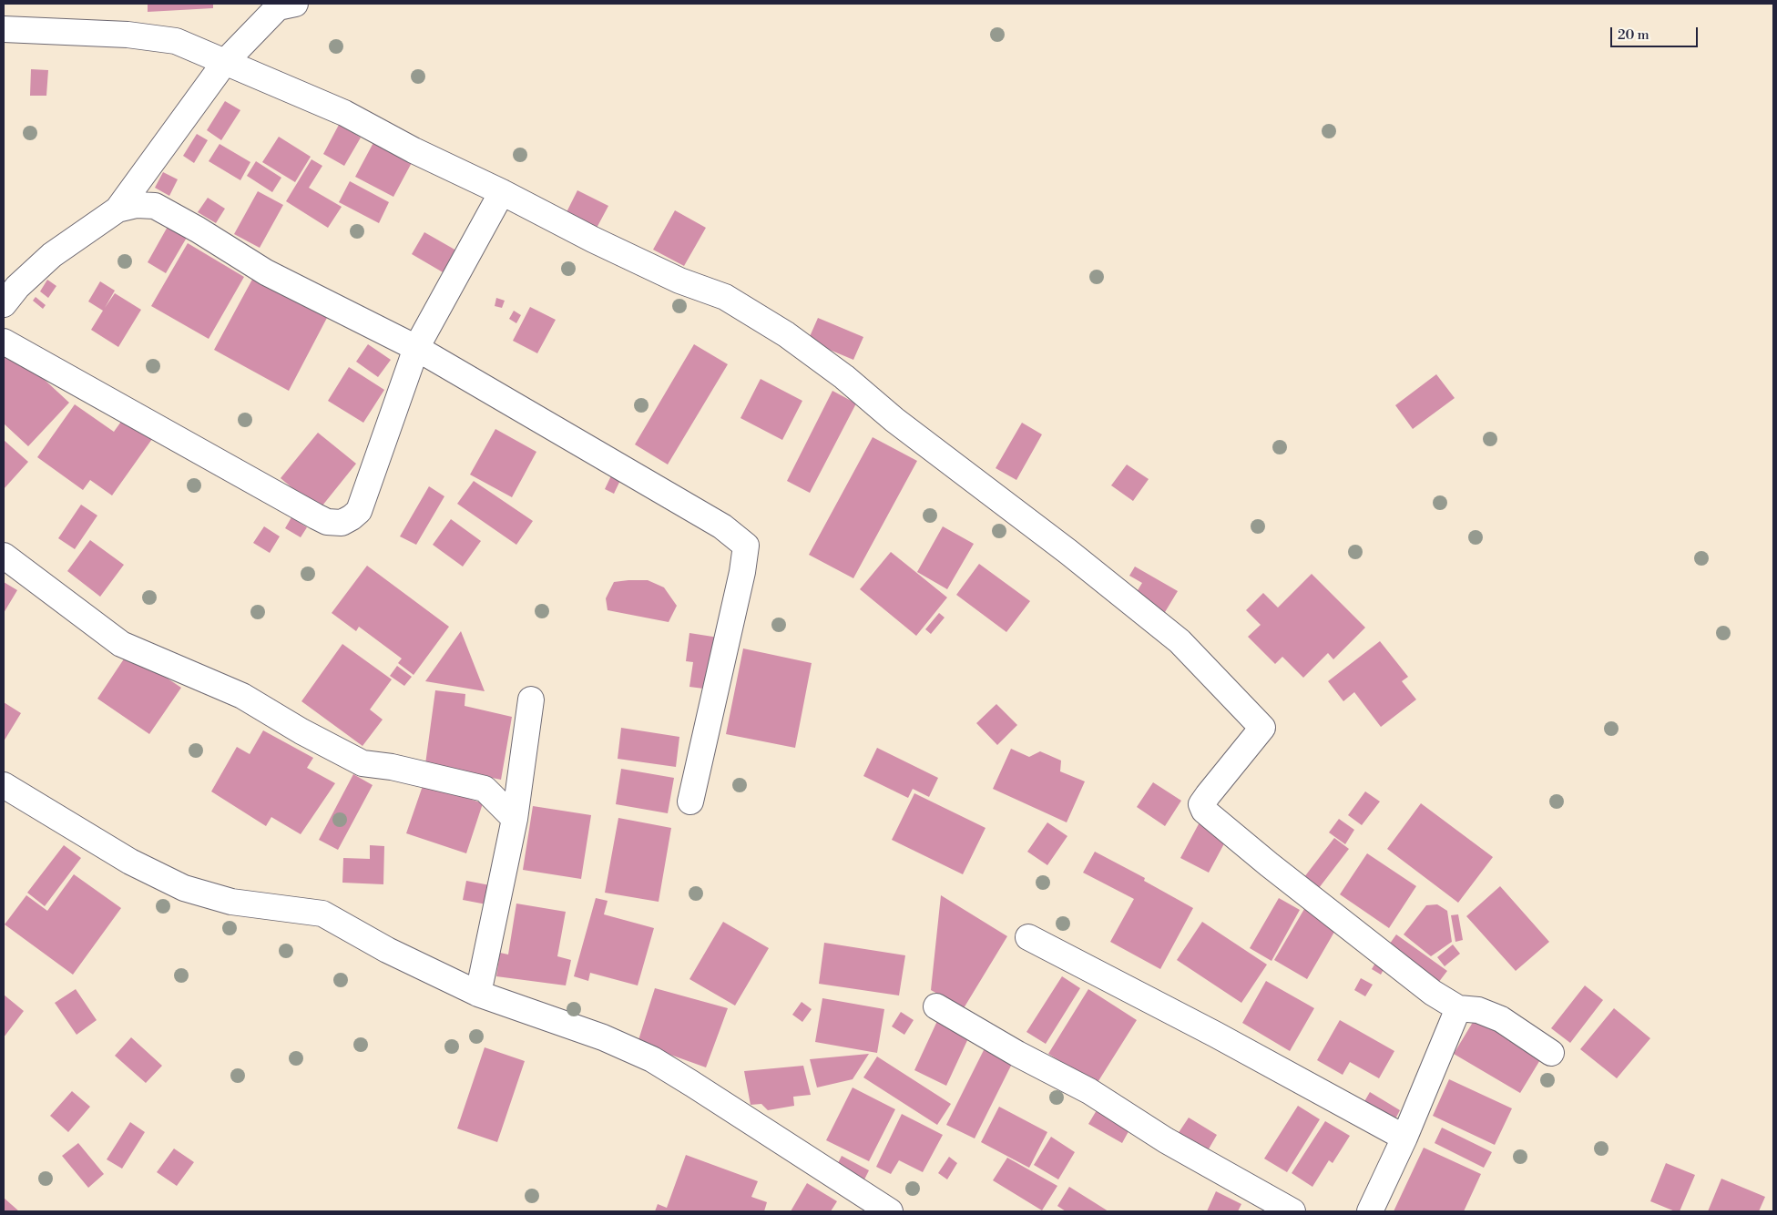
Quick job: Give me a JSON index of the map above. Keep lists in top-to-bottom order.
{
  "scale_bar": "20 m"
}
